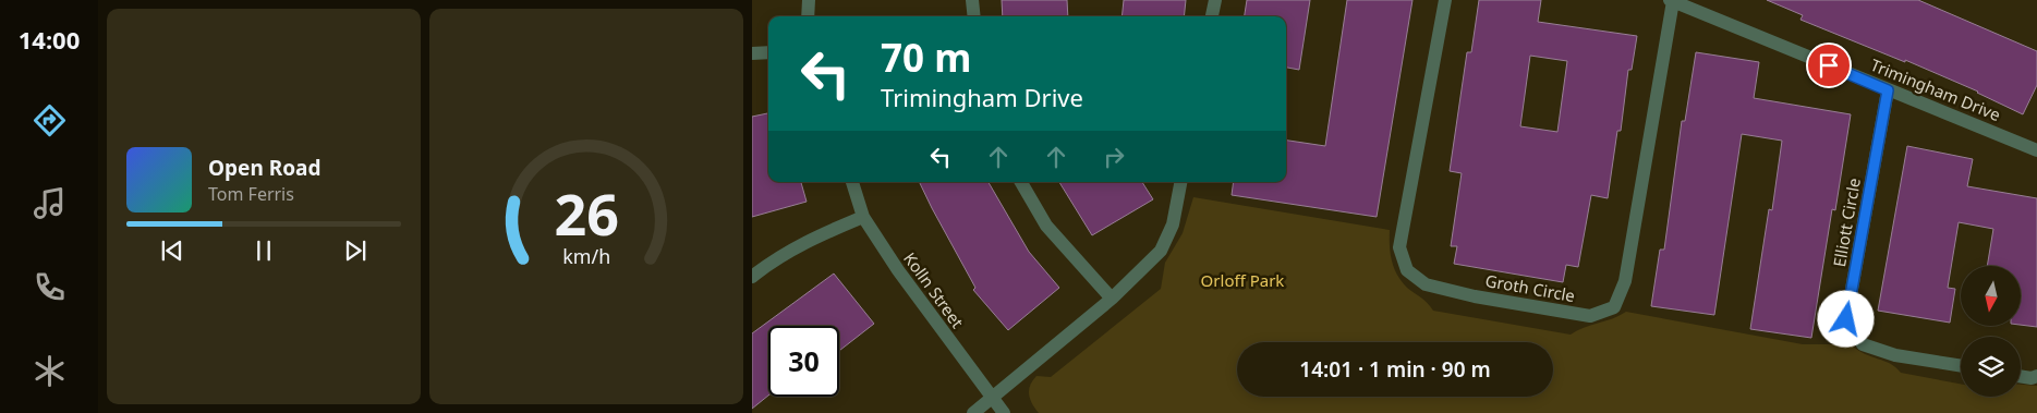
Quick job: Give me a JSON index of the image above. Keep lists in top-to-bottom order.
{
  "streets": {
    "street": [
      "Trimingham Drive",
      "Elliott Circle",
      "Groth Circle",
      "Kolln Street"
    ]
  },
  "crossings": [
    ["Trimingham Drive", "Elliott Circle"],
    ["Trimingham Drive", "Groth Circle"]
  ],
  "parks": ["Orloff Park"],
  "north": "bottom",
  "page": {
    "tabs": "14:00",
    "turn": ["70 m", "Trimingham Drive"],
    "song": ["Open Road", "Tom Ferris"],
    "limit": "30",
    "trip": "14:01 · 1 min · 90 m",
    "gauge": ["26", "km/h"]
  }
}
